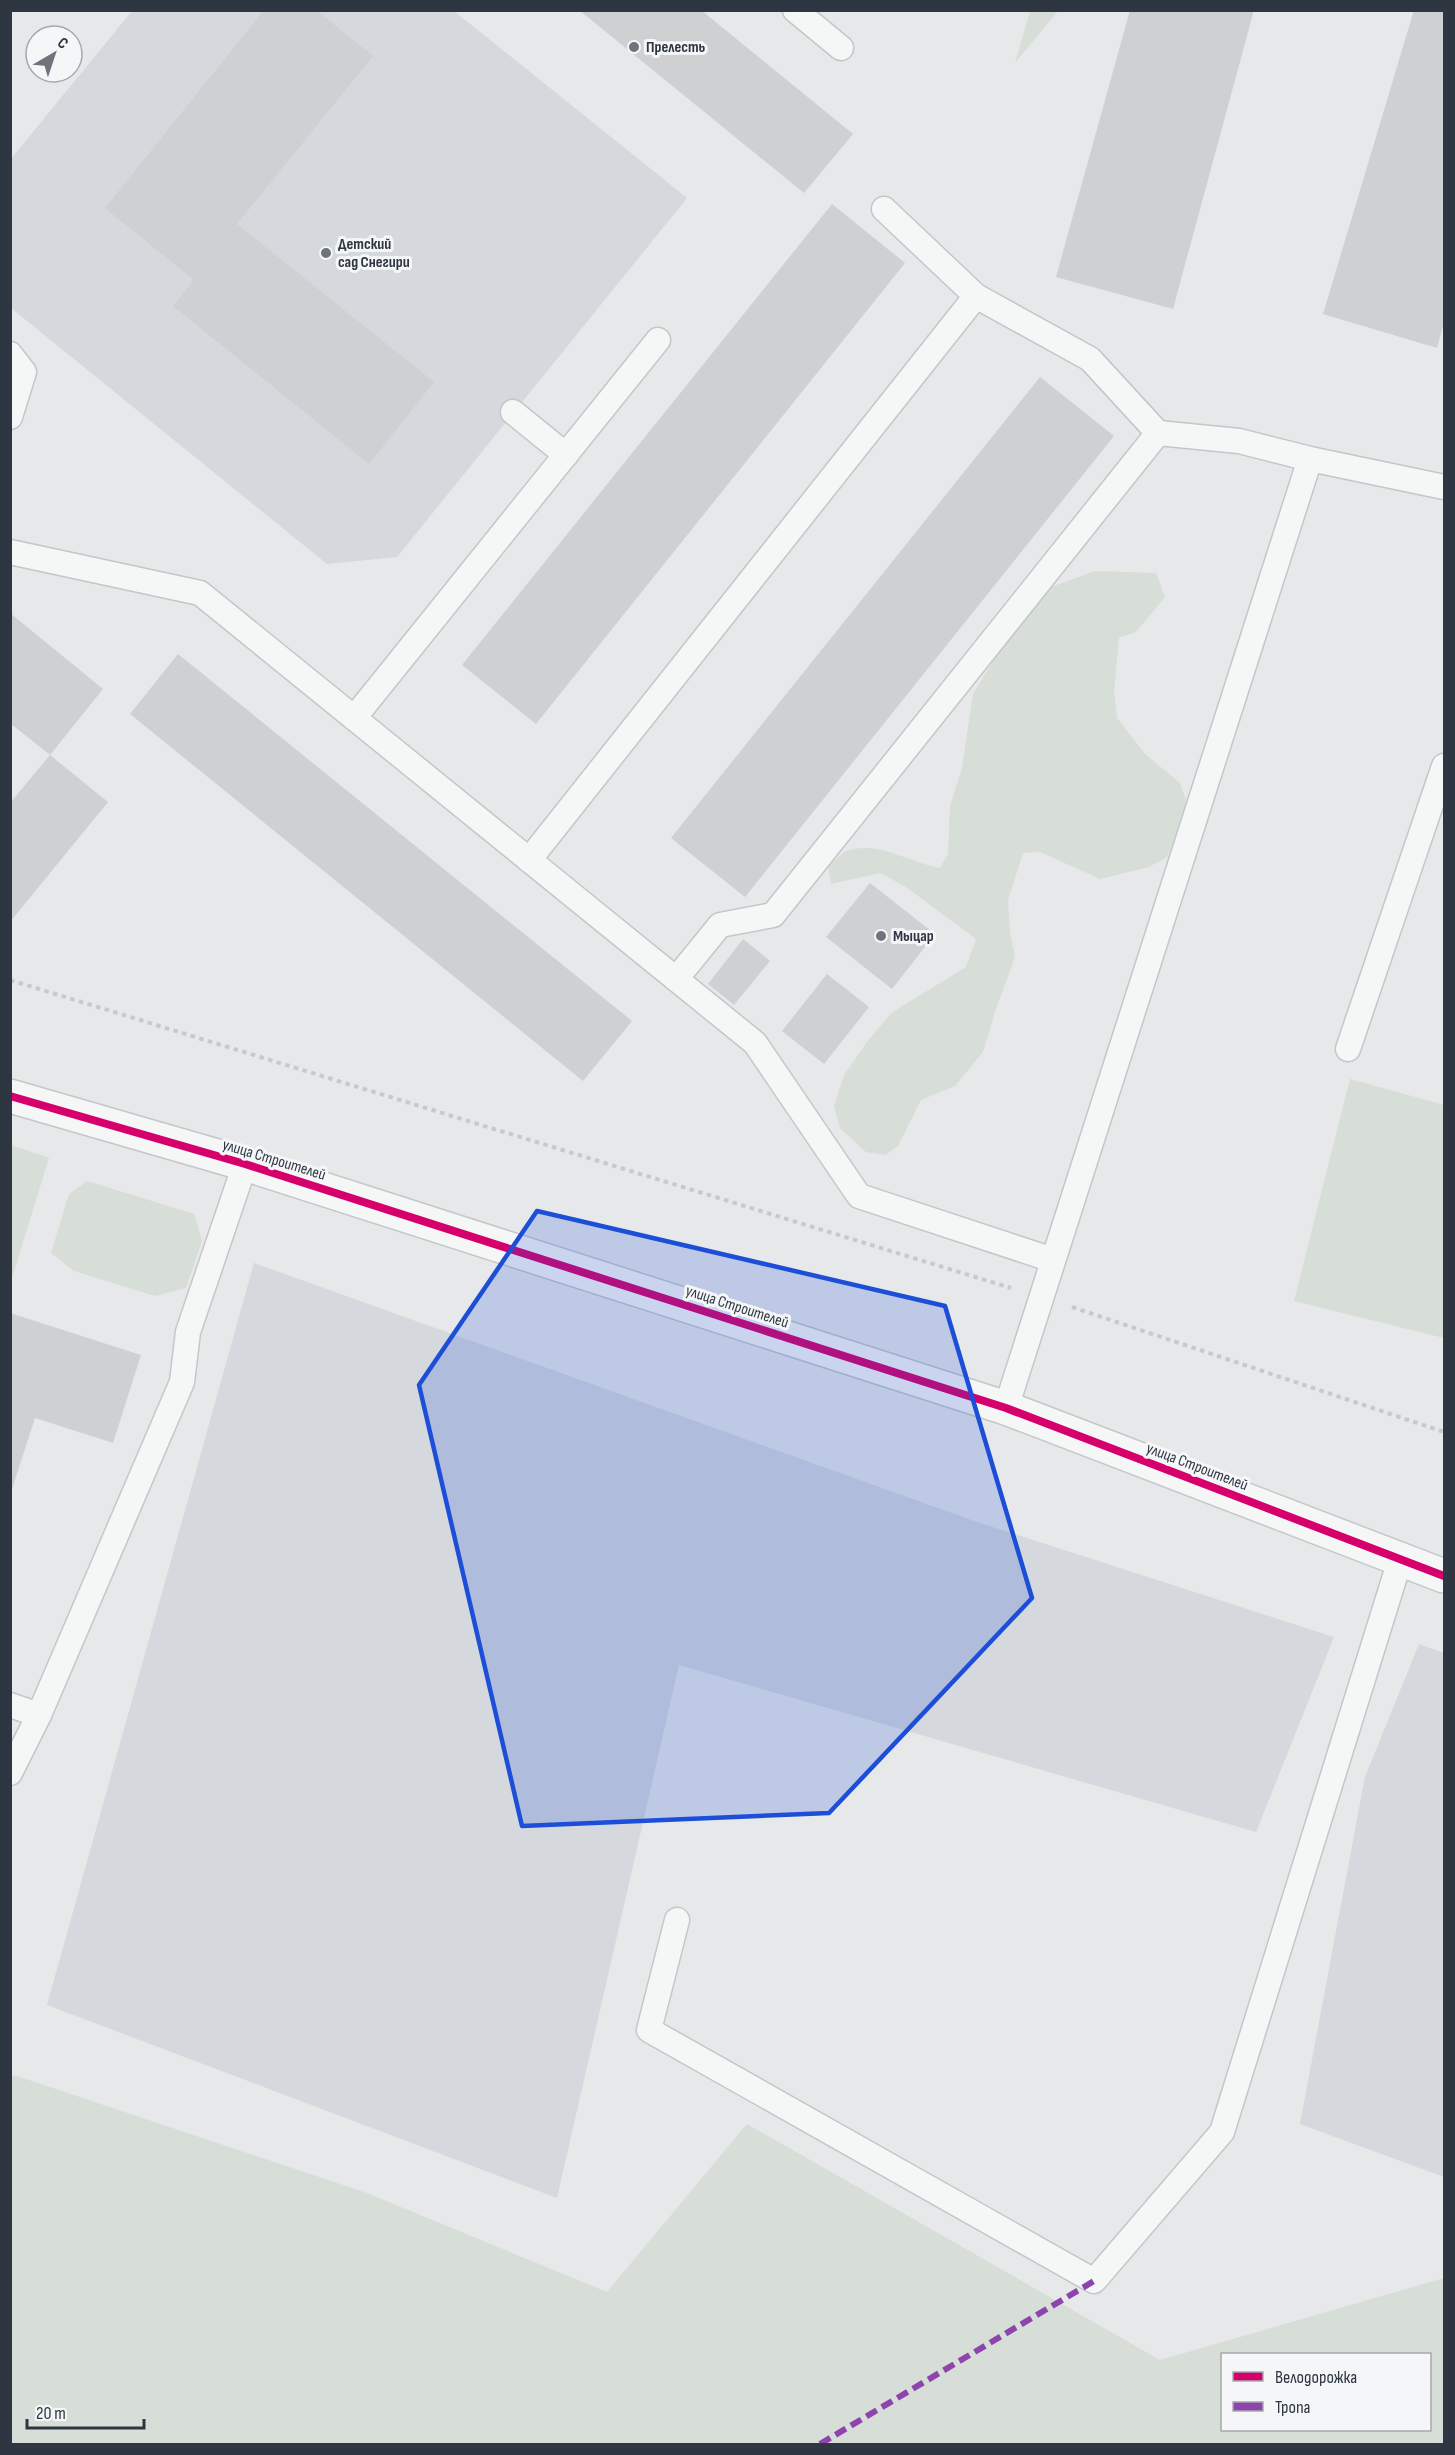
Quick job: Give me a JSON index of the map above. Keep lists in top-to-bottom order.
{
  "streets": {
    "street": ["улица Строителей"]
  },
  "places": ["Прелесть", "Детский сад Снегири", "Мыцар"],
  "legend": ["Велодорожка", "Тропа"],
  "scale_bar": "20 m",
  "north": "top right"
}
